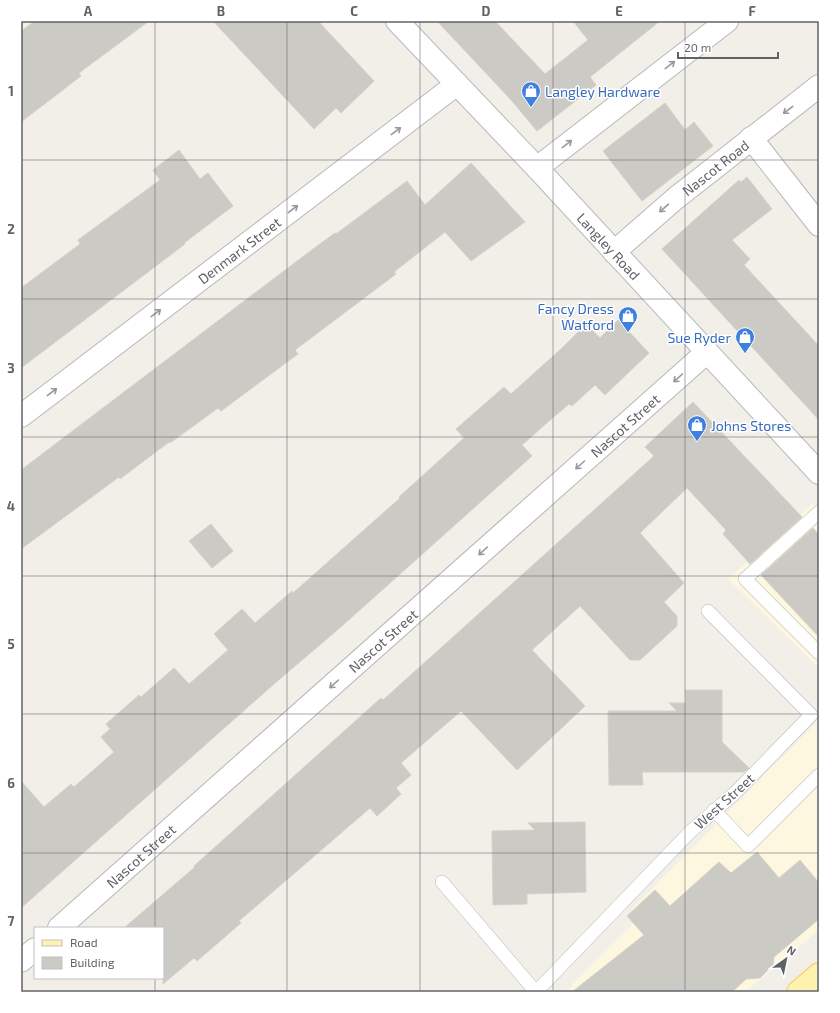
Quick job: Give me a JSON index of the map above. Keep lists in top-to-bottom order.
{
  "streets": {
    "street": [
      "Nascot Road",
      "Langley Road",
      "Denmark Street",
      "Nascot Street"
    ],
    "lane": ["West Street"]
  },
  "crossings": [
    ["Nascot Road", "Langley Road"],
    ["Langley Road", "Denmark Street"],
    ["Langley Road", "Nascot Street"]
  ],
  "one_way": ["Denmark Street", "Nascot Street"],
  "places": {
    "shop": [
      "Langley Hardware",
      "Fancy Dress Watford",
      "Sue Ryder",
      "Johns Stores"
    ]
  },
  "legend": ["Road", "Building"],
  "scale_bar": "20 m",
  "north": "top right",
  "grid": {
    "columns": [
      "A",
      "B",
      "C",
      "D",
      "E",
      "F"
    ],
    "rows": [
      "1",
      "2",
      "3",
      "4",
      "5",
      "6",
      "7"
    ]
  }
}
